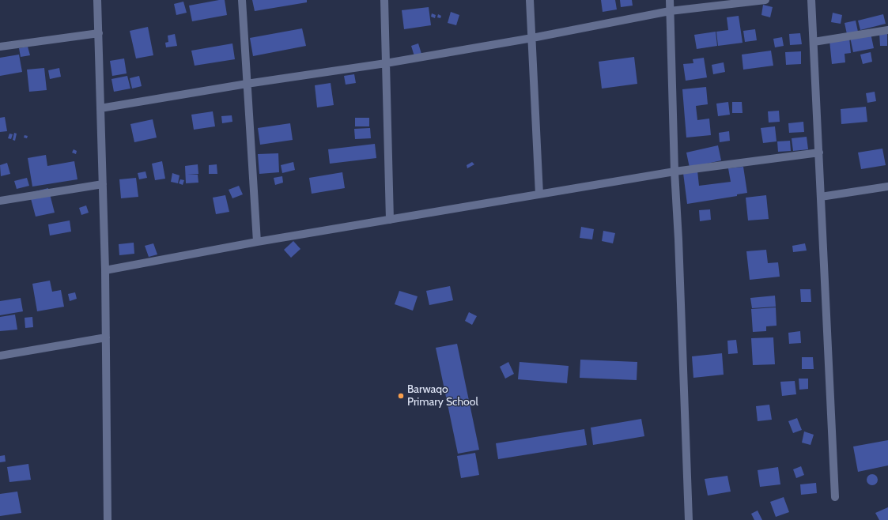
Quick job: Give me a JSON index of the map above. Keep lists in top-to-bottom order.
{
  "places": ["Barwaqo Primary School"]
}
